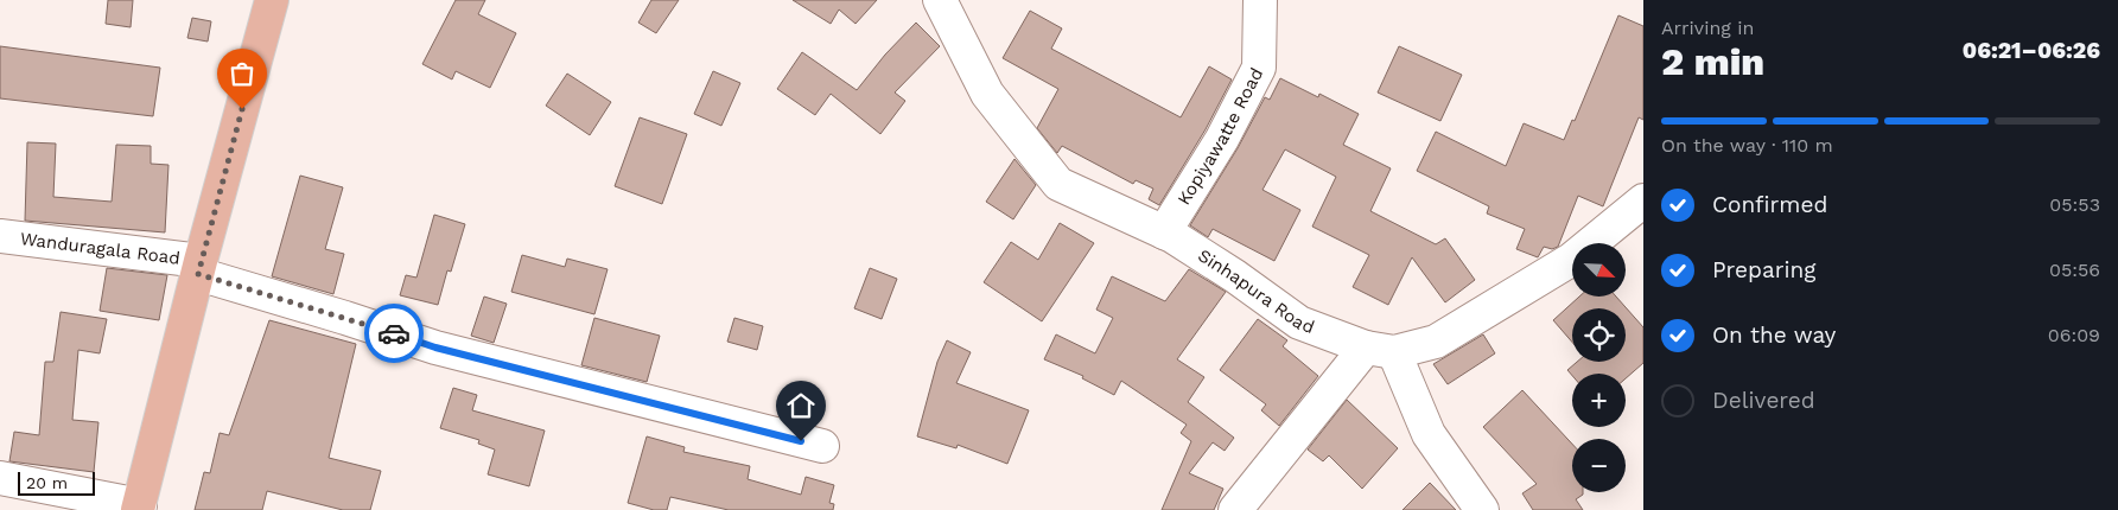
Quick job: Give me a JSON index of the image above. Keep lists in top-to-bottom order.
{
  "streets": {
    "street": ["Kopiyawatte Road", "Wanduragala Road", "Sinhapura Road"]
  },
  "crossings": [
    ["Kopiyawatte Road", "Sinhapura Road"]
  ],
  "scale_bar": "20 m",
  "north": "bottom right",
  "page": {
    "heading": ["2 min", "Arriving in", "06:21–06:26"],
    "bar": "On the way · 110 m",
    "list": [
      ["Confirmed", "05:53"],
      ["Preparing", "05:56"],
      ["On the way", "06:09"],
      "Delivered"
    ],
    "map_buttons": ["+", "−"],
    "scale": "20 m"
  }
}
